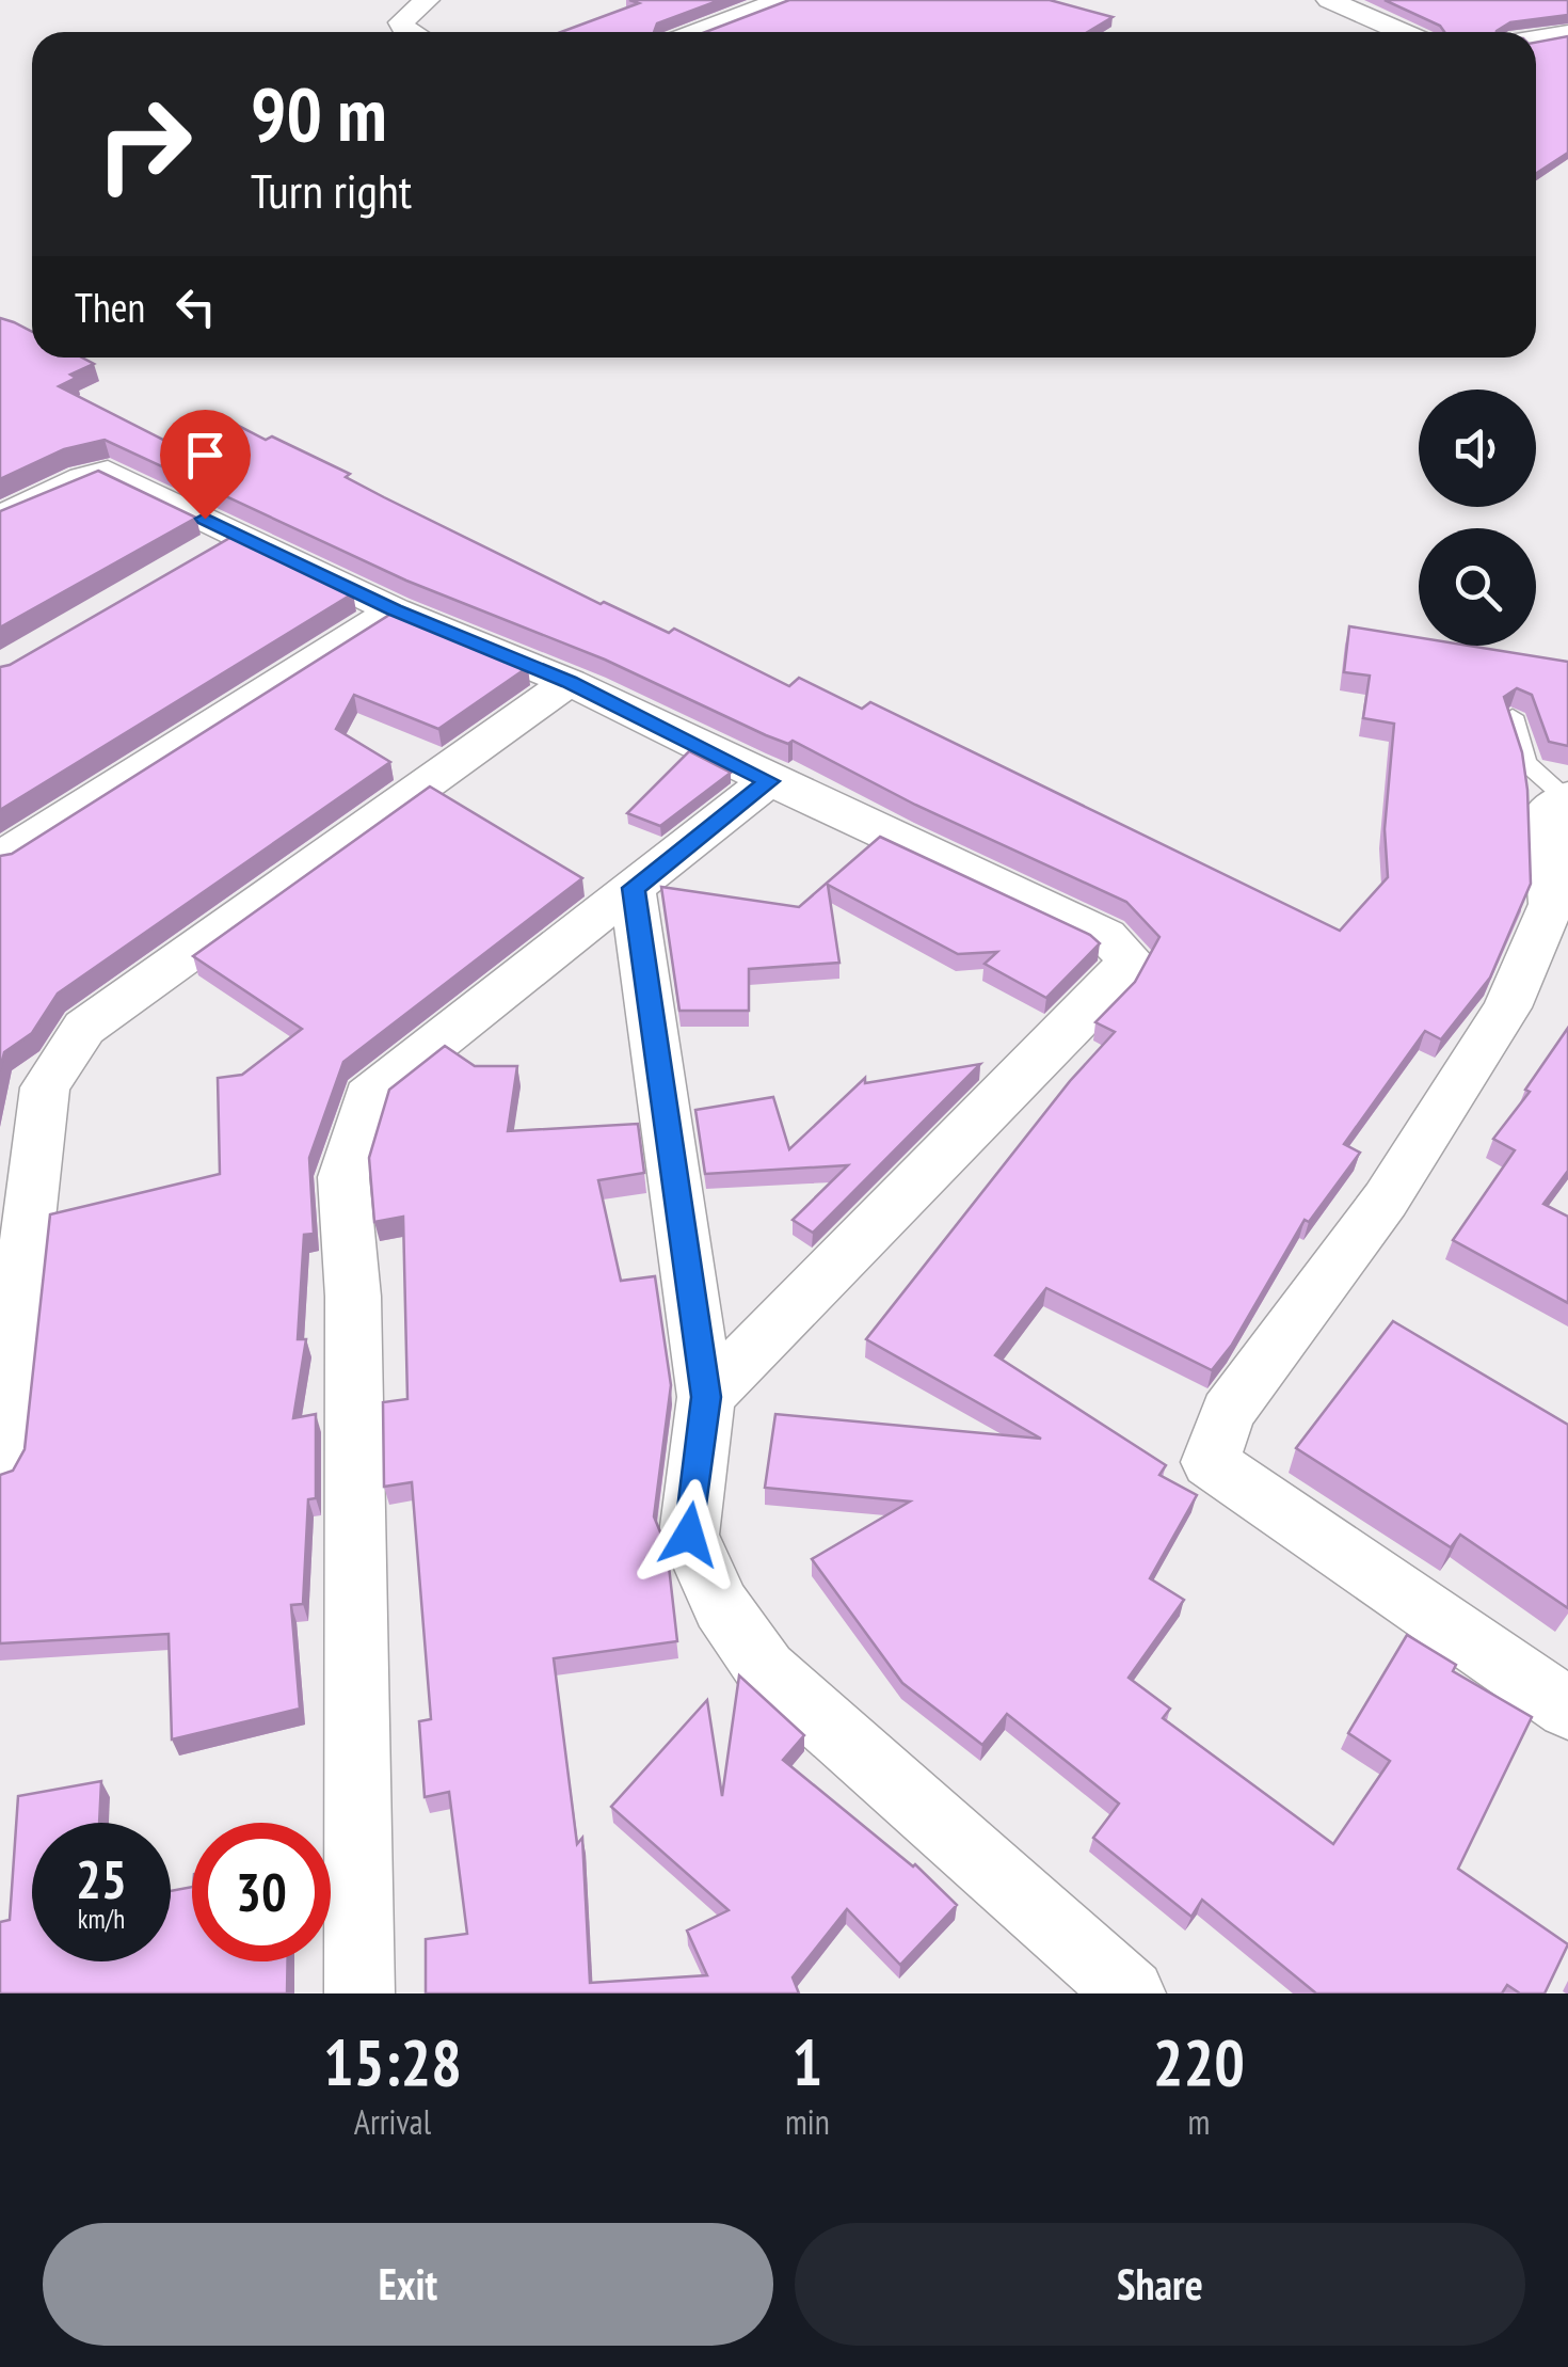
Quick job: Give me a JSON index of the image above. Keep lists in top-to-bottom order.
{
  "page": {
    "turn": ["90 m", "Turn right"],
    "then": "Then",
    "speed": "25 km/h",
    "limit": "30",
    "eta": [
      "15:28",
      "Arrival",
      "1",
      "min",
      "220",
      "m"
    ],
    "buttons": ["Exit", "Share"]
  }
}
